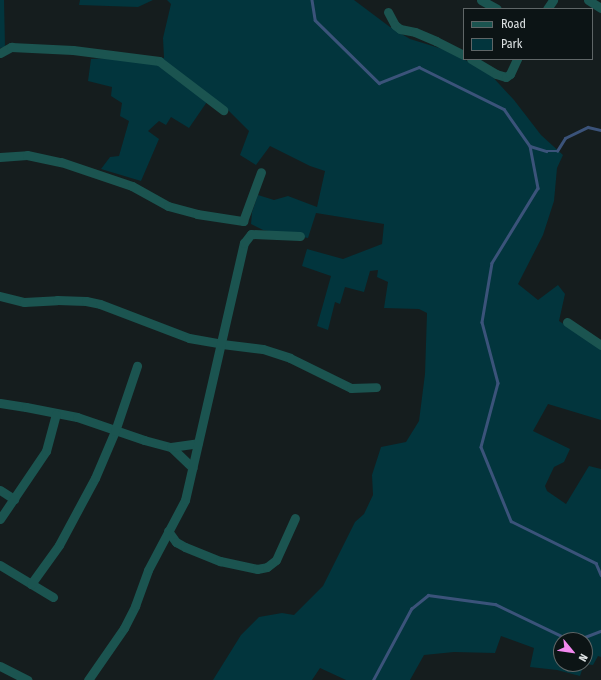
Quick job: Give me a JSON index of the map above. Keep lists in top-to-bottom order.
{
  "legend": ["Road", "Park"],
  "north": "bottom right"
}
